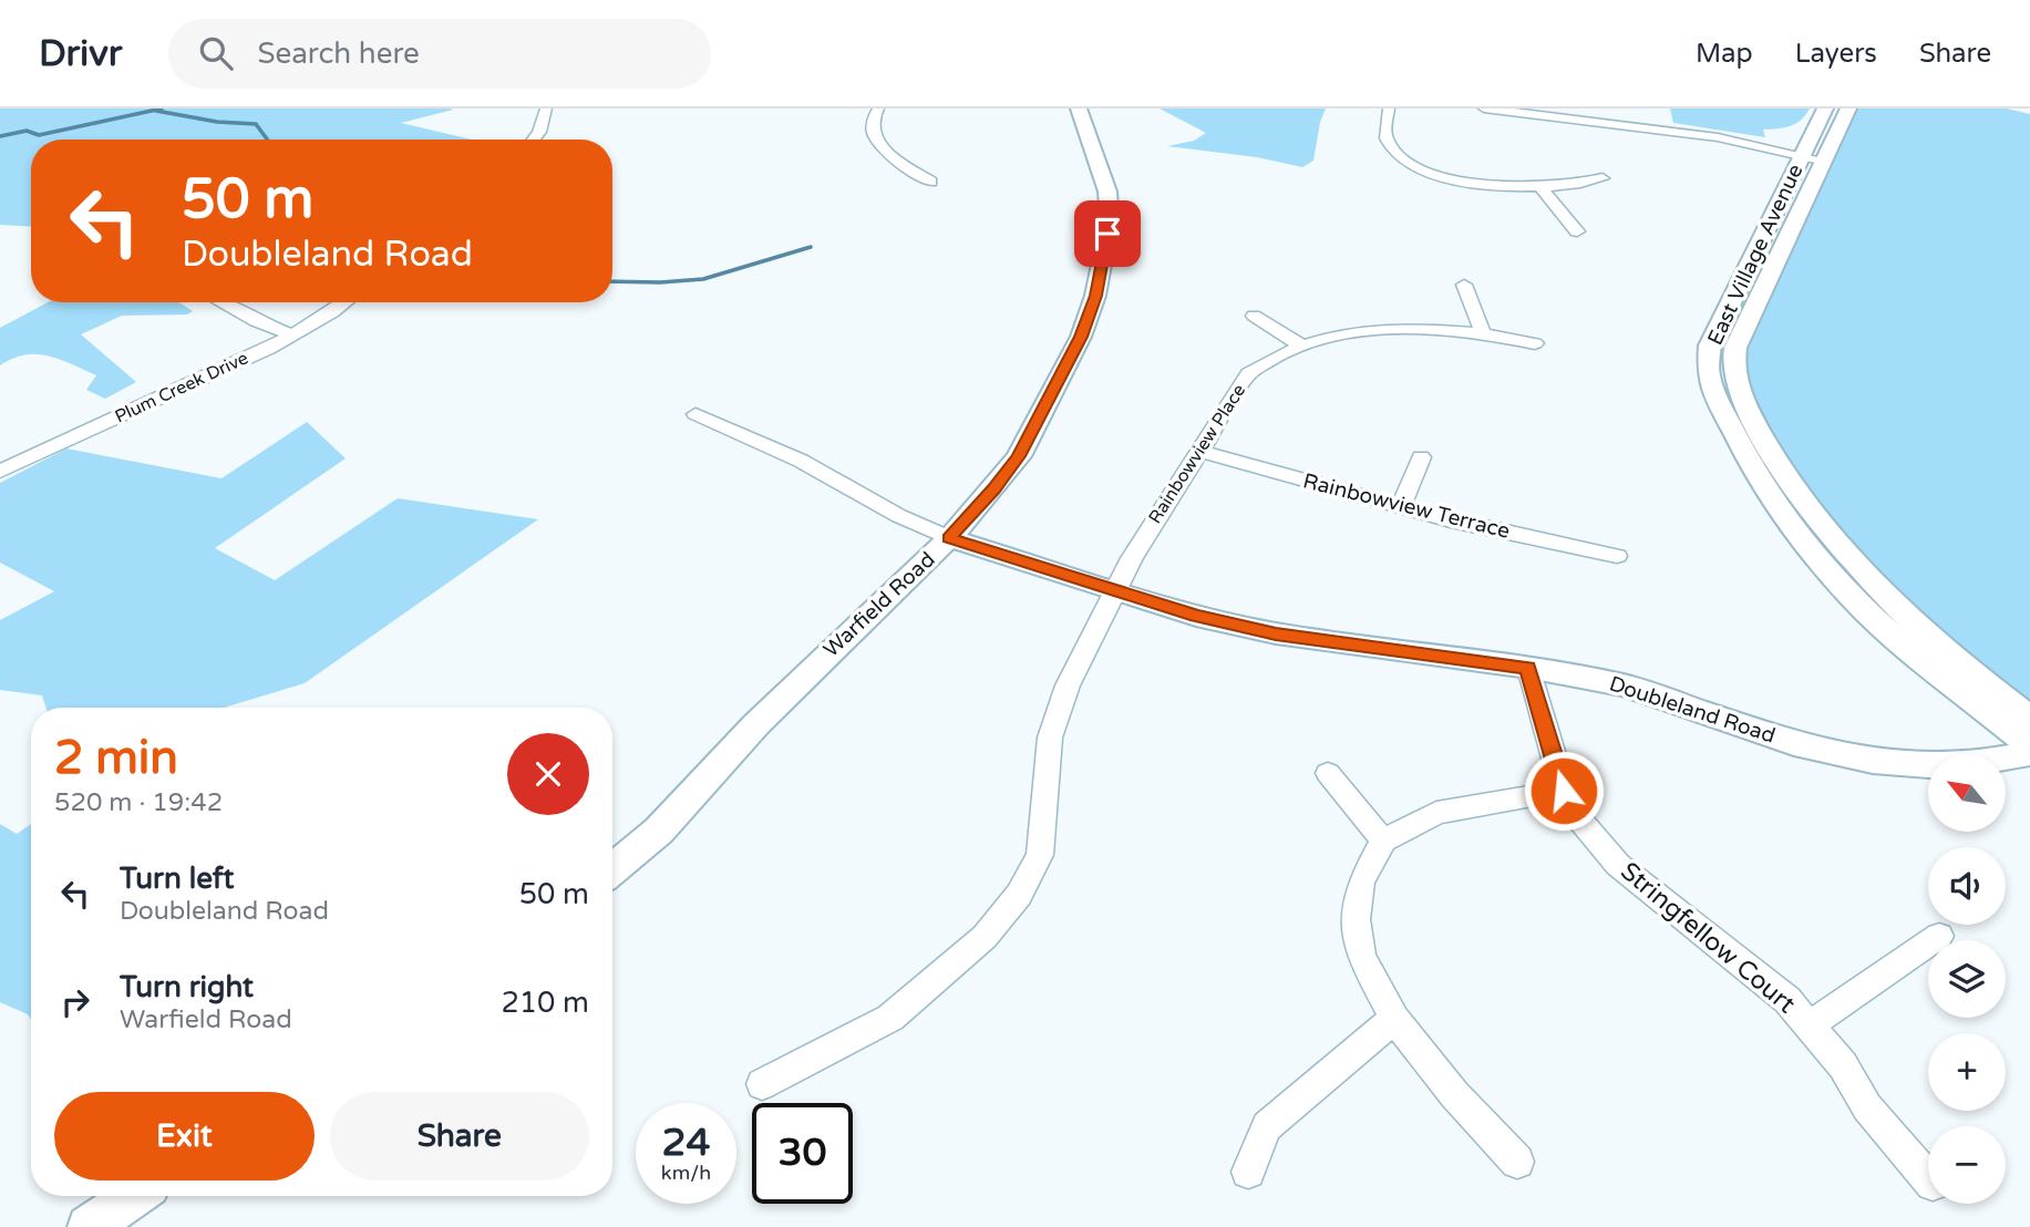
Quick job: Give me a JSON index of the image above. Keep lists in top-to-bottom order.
{
  "streets": {
    "street": [
      "East Village Avenue",
      "Plum Creek Drive",
      "Rainbowview Place",
      "Rainbowview Terrace",
      "Warfield Road",
      "Doubleland Road",
      "Stringfellow Court"
    ]
  },
  "crossings": [
    ["Rainbowview Place", "Rainbowview Terrace"],
    ["Rainbowview Place", "Doubleland Road"],
    ["Warfield Road", "Doubleland Road"],
    ["Doubleland Road", "Stringfellow Court"]
  ],
  "north": "top left",
  "page": {
    "header": "Drivr",
    "search": "Search here",
    "nav": ["Map", "Layers", "Share"],
    "turn": ["50 m", "Doubleland Road"],
    "heading": ["2 min", "520 m · 19:42"],
    "map_buttons": ["+", "−"],
    "list": [
      {
        "name": "Turn left",
        "note": "Doubleland Road",
        "value": "50 m"
      },
      {
        "name": "Turn right",
        "note": "Warfield Road",
        "value": "210 m"
      }
    ],
    "buttons": ["Exit", "Share"],
    "speed": "24 km/h",
    "limit": "30"
  }
}
